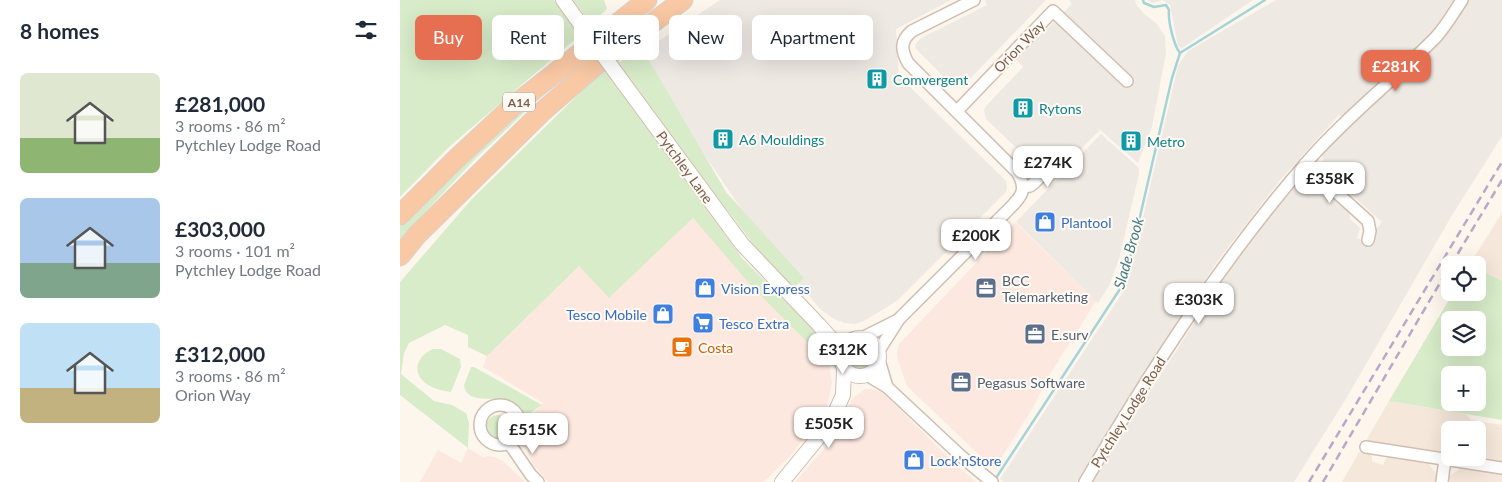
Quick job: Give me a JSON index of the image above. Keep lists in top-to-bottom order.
{
  "streets": {
    "highway": ["A14"],
    "street": ["Orion Way", "Pytchley Lane", "Pytchley Lodge Road"]
  },
  "water": ["Slade Brook"],
  "places": {
    "building": [
      "Comvergent",
      "Rytons",
      "A6 Mouldings",
      "Metro"
    ],
    "shop": [
      "Plantool",
      "Vision Express",
      "Tesco Mobile",
      "Lock'nStore"
    ],
    "office": ["BCC Telemarketing", "E.surv", "Pegasus Software"],
    "supermarket": ["Tesco Extra"],
    "cafe": ["Costa"]
  },
  "page": {
    "heading": "8 homes",
    "chip": [
      "Buy",
      "Rent",
      "Filters",
      "New",
      "Apartment"
    ],
    "price": [
      "£281K",
      "£274K",
      "£358K",
      "£200K",
      "£303K",
      "£312K",
      "£505K",
      "£515K"
    ],
    "list": [
      {
        "name": "£281,000",
        "note": "3 rooms · 86 m² · Pytchley Lodge Road"
      },
      {
        "name": "£303,000",
        "note": "3 rooms · 101 m² · Pytchley Lodge Road"
      },
      {
        "name": "£312,000",
        "note": "3 rooms · 86 m² · Orion Way"
      }
    ],
    "map_buttons": ["+", "−"]
  }
}
